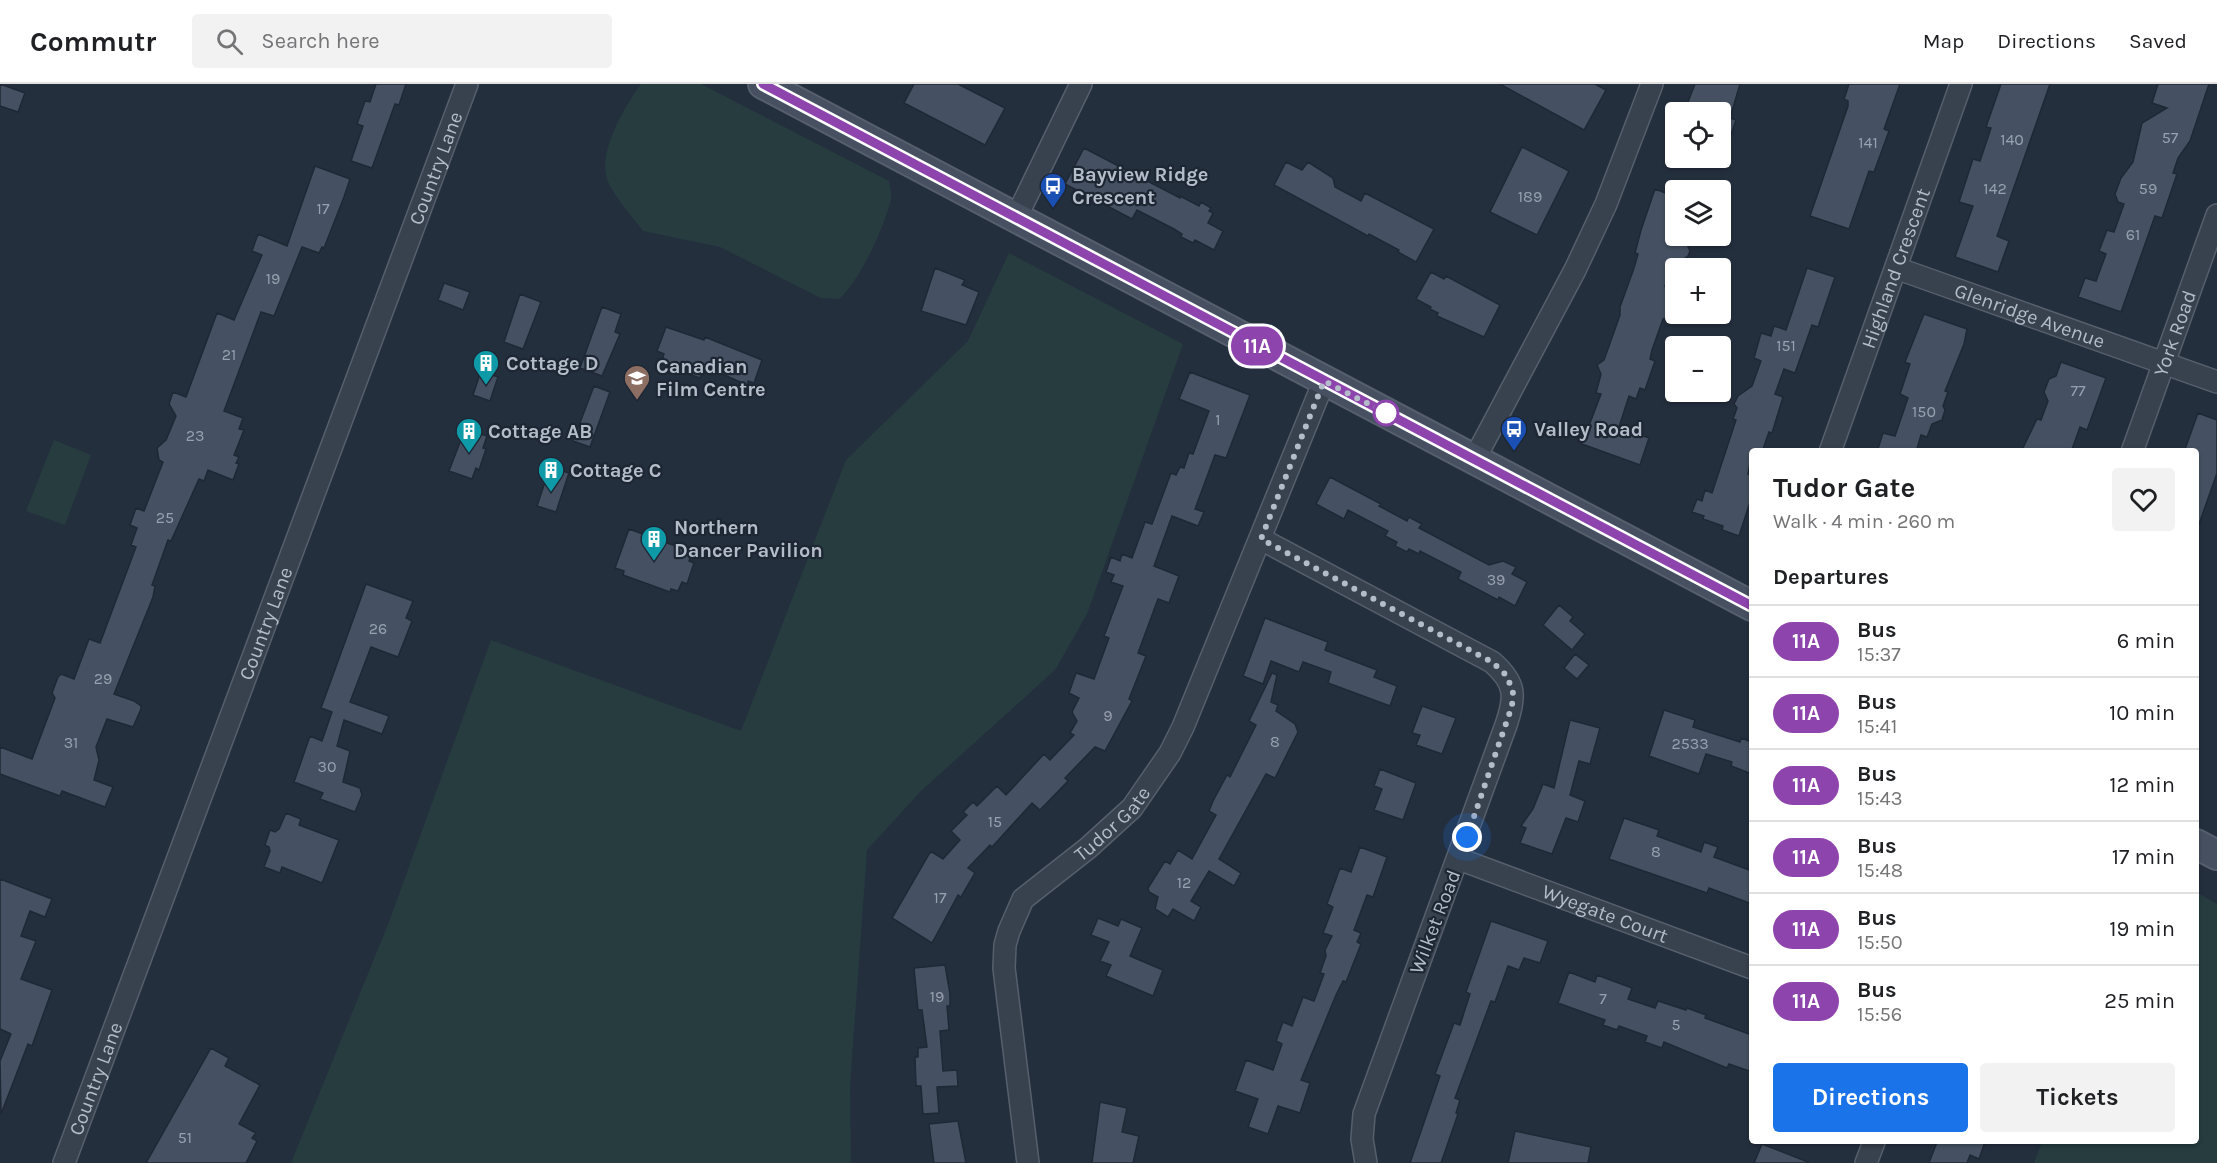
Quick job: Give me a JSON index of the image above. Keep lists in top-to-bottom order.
{
  "streets": {
    "street": [
      "Country Lane",
      "Highland Crescent",
      "Glenridge Avenue",
      "York Road",
      "Tudor Gate",
      "Wyegate Court",
      "Wilket Road"
    ]
  },
  "crossings": [
    ["Highland Crescent", "Glenridge Avenue"],
    ["Glenridge Avenue", "York Road"],
    ["Tudor Gate", "Wilket Road"],
    ["Wyegate Court", "Wilket Road"]
  ],
  "places": {
    "bus stop": ["Bayview Ridge Crescent", "Valley Road"],
    "building": [
      "Cottage D",
      "Cottage AB",
      "Cottage C",
      "Northern Dancer Pavilion"
    ],
    "school or university": ["Canadian Film Centre"]
  },
  "lines": ["bus line 11A"],
  "house_numbers": [
    "57",
    "140",
    "141",
    "142",
    "59",
    "189",
    "17",
    "61",
    "19",
    "151",
    "21",
    "77",
    "150",
    "1",
    "23",
    "25",
    "39",
    "26",
    "29",
    "9",
    "8",
    "31",
    "2533",
    "30",
    "15",
    "8",
    "12",
    "17",
    "19",
    "7",
    "5",
    "51"
  ],
  "page": {
    "header": "Commutr",
    "search": "Search here",
    "nav": ["Map", "Directions", "Saved"],
    "on_map": "11A",
    "map_buttons": ["+", "−"],
    "heading": [
      ["Tudor Gate", "Walk · 4 min · 260 m"],
      "Departures"
    ],
    "list": [
      {
        "mark": "11A",
        "name": "Bus",
        "note": "15:37",
        "value": "6 min"
      },
      {
        "mark": "11A",
        "name": "Bus",
        "note": "15:41",
        "value": "10 min"
      },
      {
        "mark": "11A",
        "name": "Bus",
        "note": "15:43",
        "value": "12 min"
      },
      {
        "mark": "11A",
        "name": "Bus",
        "note": "15:48",
        "value": "17 min"
      },
      {
        "mark": "11A",
        "name": "Bus",
        "note": "15:50",
        "value": "19 min"
      },
      {
        "mark": "11A",
        "name": "Bus",
        "note": "15:56",
        "value": "25 min"
      }
    ],
    "buttons": ["Directions", "Tickets"]
  }
}
